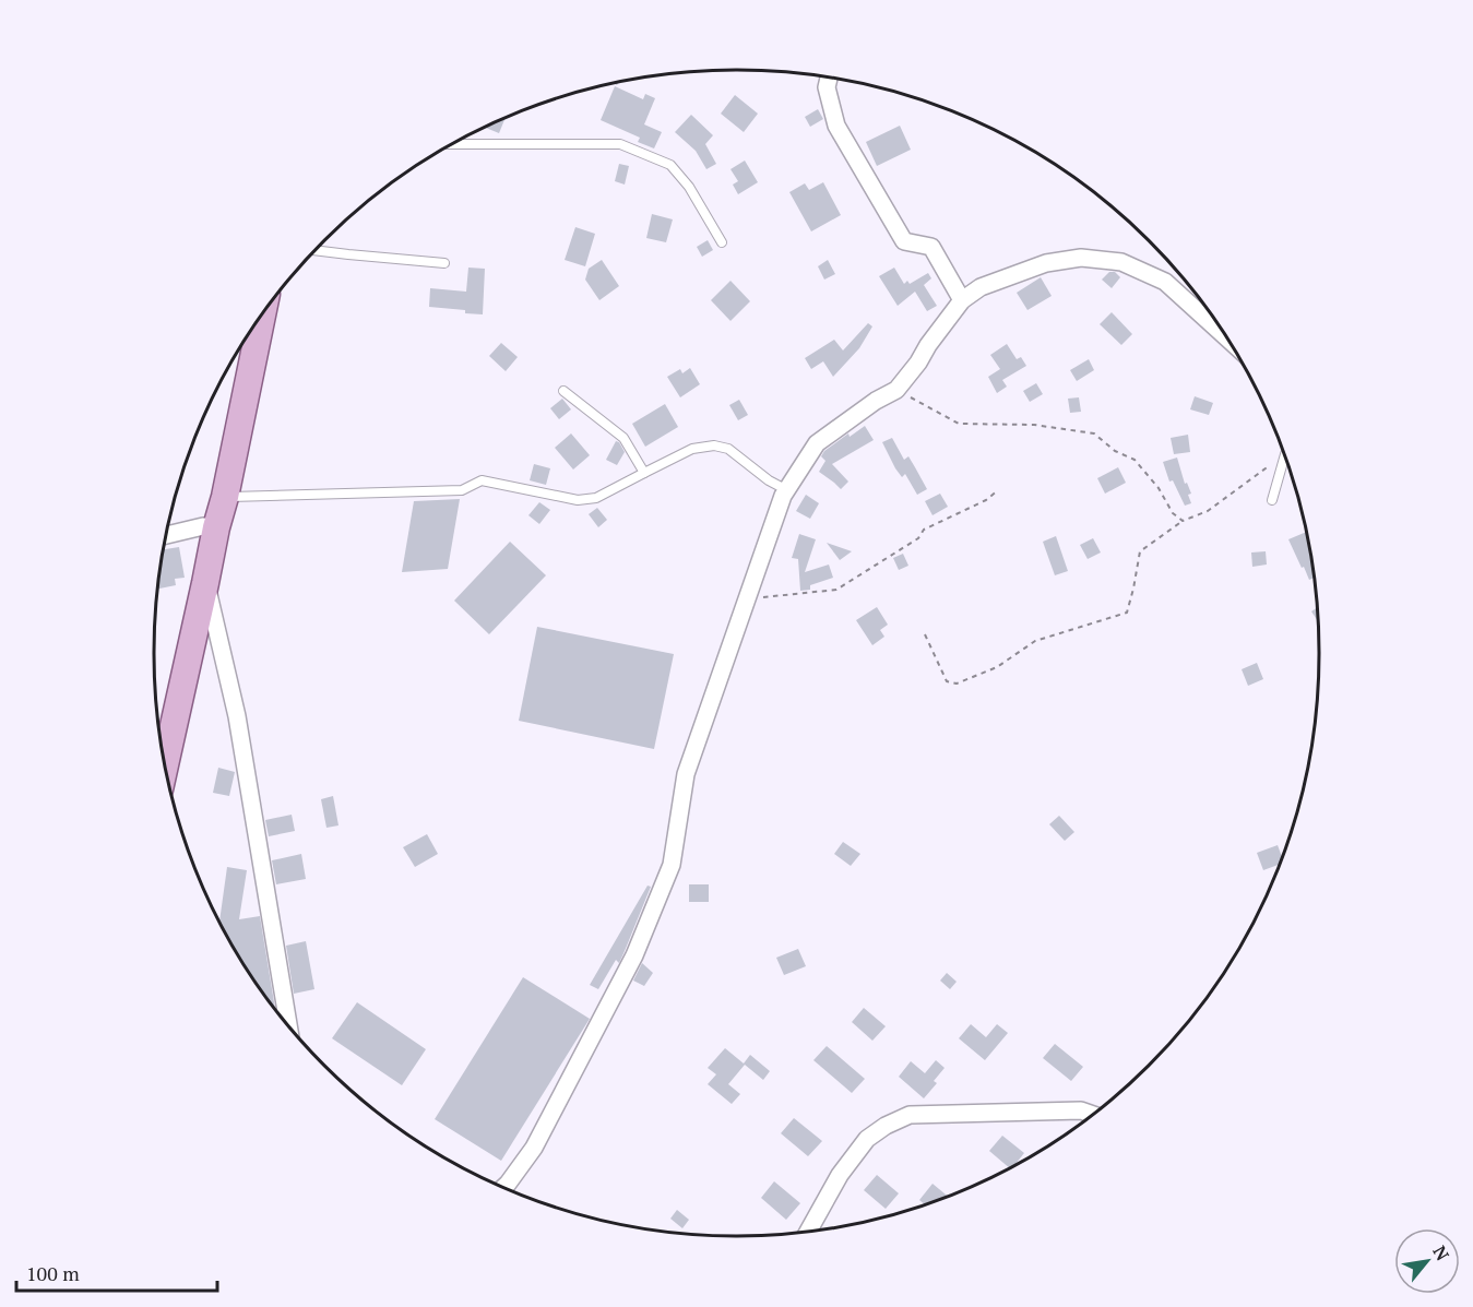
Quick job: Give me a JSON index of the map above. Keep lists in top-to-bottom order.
{
  "scale_bar": "100 m",
  "north": "top right"
}
